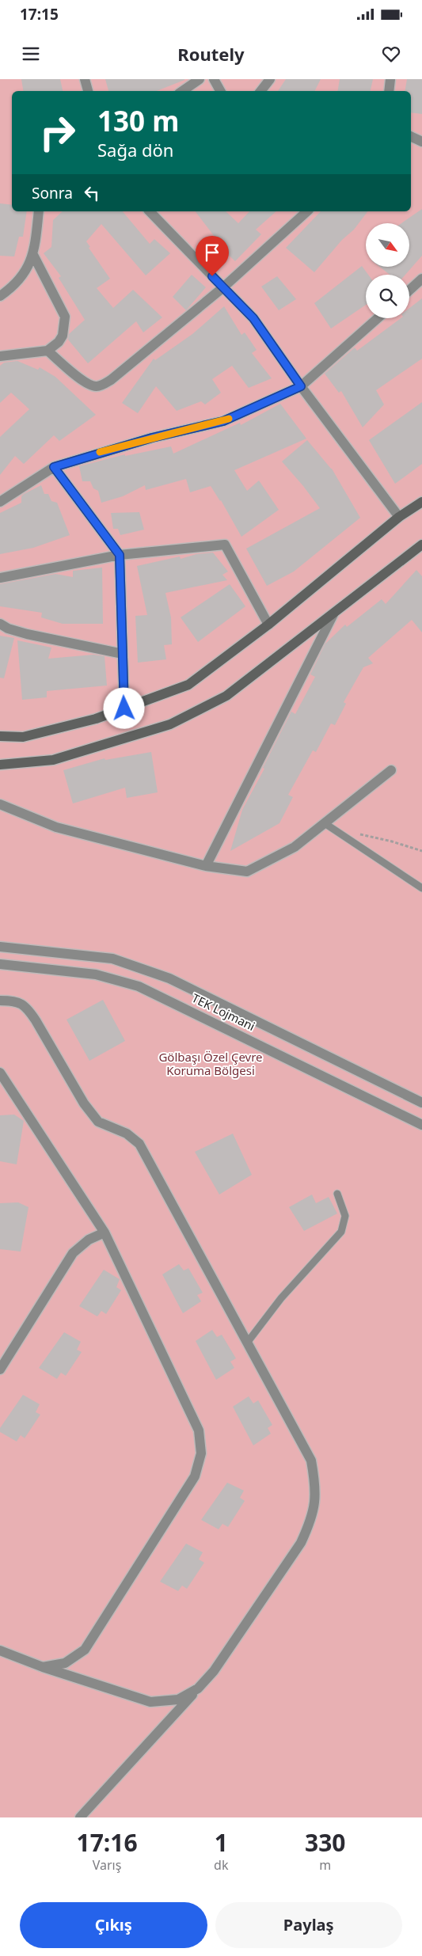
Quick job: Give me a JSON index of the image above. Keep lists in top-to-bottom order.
{
  "streets": {
    "street": ["TEK Lojmani"]
  },
  "parks": ["Gölbaşı Özel Çevre Koruma Bölgesi"],
  "north": "bottom right",
  "page": {
    "status": "17:15",
    "header": "Routely",
    "turn": ["130 m", "Sağa dön"],
    "then": "Sonra",
    "eta": [
      "17:16",
      "Varış",
      "1",
      "dk",
      "330",
      "m"
    ],
    "buttons": ["Çıkış", "Paylaş"]
  }
}
